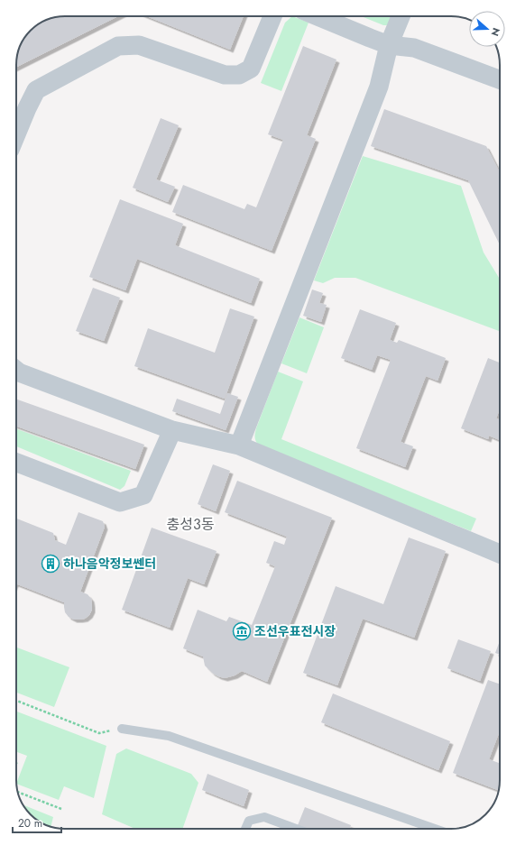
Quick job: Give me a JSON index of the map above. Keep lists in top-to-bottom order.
{
  "districts": ["충성3동"],
  "places": {
    "building": ["하나음악정보쎈터"],
    "museum": ["조선우표전시장"]
  },
  "scale_bar": "20 m",
  "north": "right"
}
